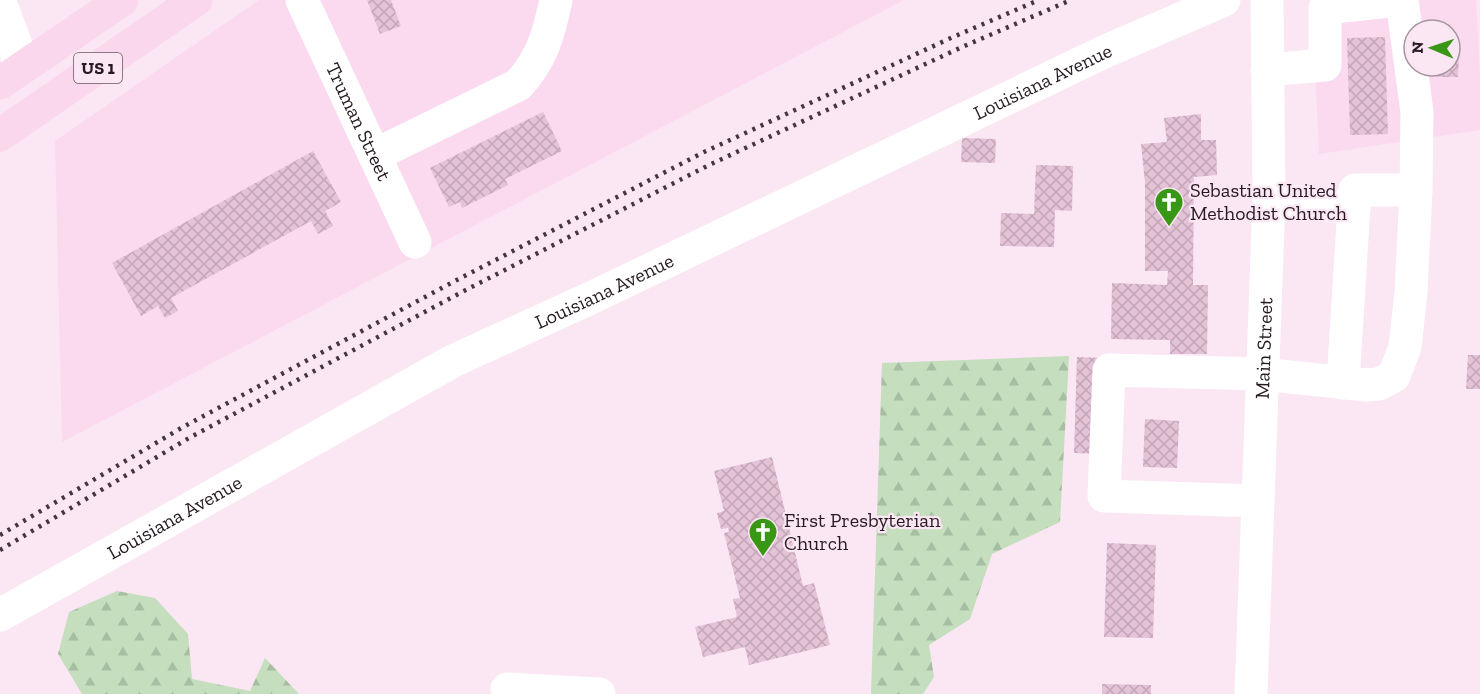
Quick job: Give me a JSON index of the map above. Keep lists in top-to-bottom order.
{
  "streets": {
    "main road": ["US 1"],
    "street": ["Louisiana Avenue", "Truman Street", "Main Street"]
  },
  "places": {
    "church": ["Sebastian United Methodist Church", "First Presbyterian Church"]
  },
  "north": "left"
}
